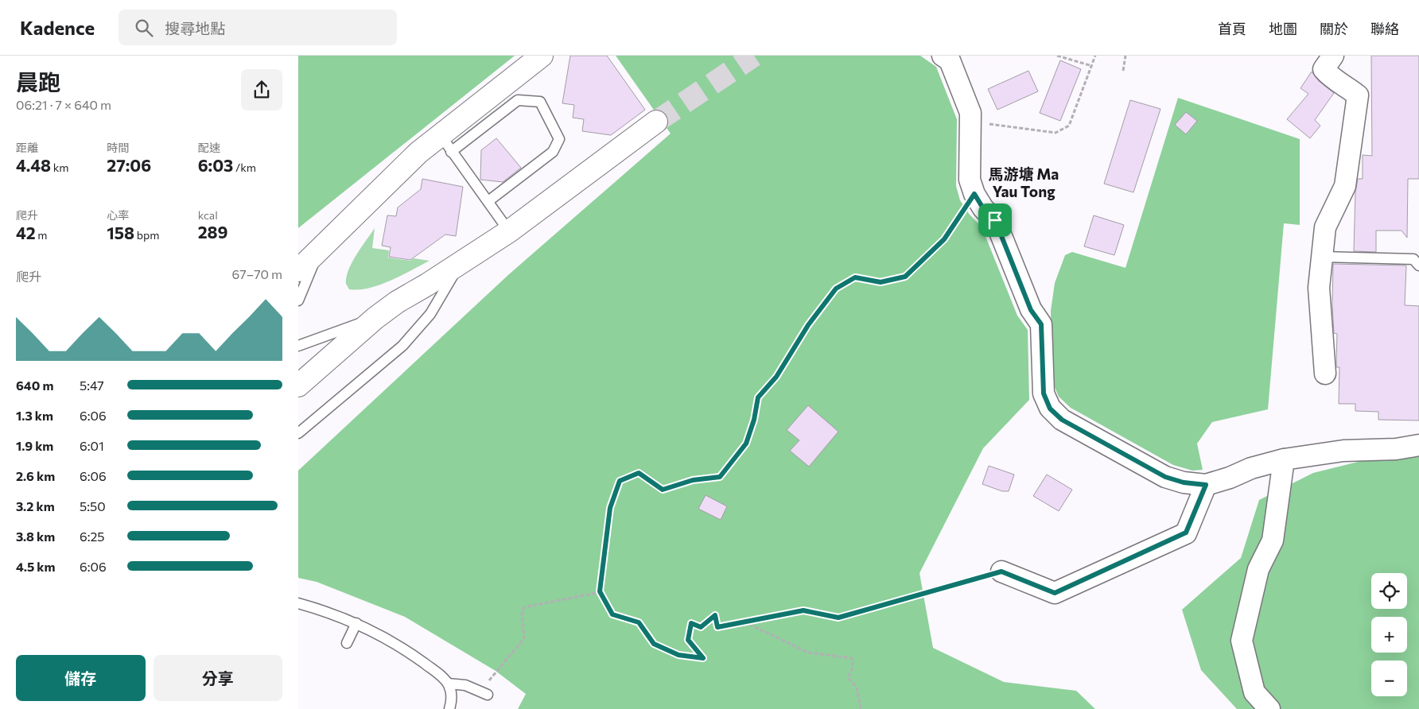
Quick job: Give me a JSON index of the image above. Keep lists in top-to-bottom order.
{
  "districts": ["馬游塘 Ma Yau Tong"],
  "page": {
    "header": "Kadence",
    "search": "搜尋地點",
    "nav": [
      "首頁",
      "地圖",
      "關於",
      "聯絡"
    ],
    "heading": ["晨跑", "06:21 · 7 × 640 m"],
    "stats": [
      ["距離", "4.48 km"],
      ["時間", "27:06"],
      ["配速", "6:03 /km"],
      ["爬升", "42 m"],
      ["心率", "158 bpm"],
      ["kcal", "289"]
    ],
    "chart": ["爬升", "67–70 m"],
    "list": [
      {
        "name": "640 m",
        "note": "5:47"
      },
      {
        "name": "1.3 km",
        "note": "6:06"
      },
      {
        "name": "1.9 km",
        "note": "6:01"
      },
      {
        "name": "2.6 km",
        "note": "6:06"
      },
      {
        "name": "3.2 km",
        "note": "5:50"
      },
      {
        "name": "3.8 km",
        "note": "6:25"
      },
      {
        "name": "4.5 km",
        "note": "6:06"
      }
    ],
    "map_buttons": ["+", "−"],
    "buttons": ["儲存", "分享"]
  }
}
